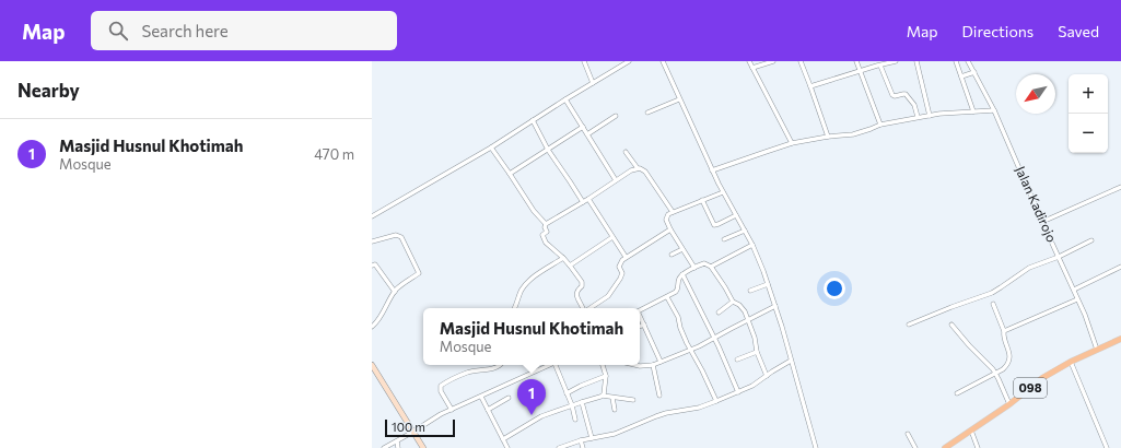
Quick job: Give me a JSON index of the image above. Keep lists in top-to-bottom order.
{
  "streets": {
    "main road": ["098"],
    "street": ["Jalan Kadirojo"]
  },
  "crossings": [
    ["Jalan Kadirojo", "098"]
  ],
  "scale_bar": "100 m",
  "north": "bottom left",
  "page": {
    "header": "Map",
    "search": "Search here",
    "nav": ["Map", "Directions", "Saved"],
    "heading": "Nearby",
    "map_buttons": ["+", "−"],
    "list": [
      {
        "mark": "1",
        "name": "Masjid Husnul Khotimah",
        "note": "Mosque",
        "value": "470 m"
      }
    ],
    "popup": ["Masjid Husnul Khotimah", "Mosque"],
    "pins": "1",
    "scale": "100 m"
  }
}
